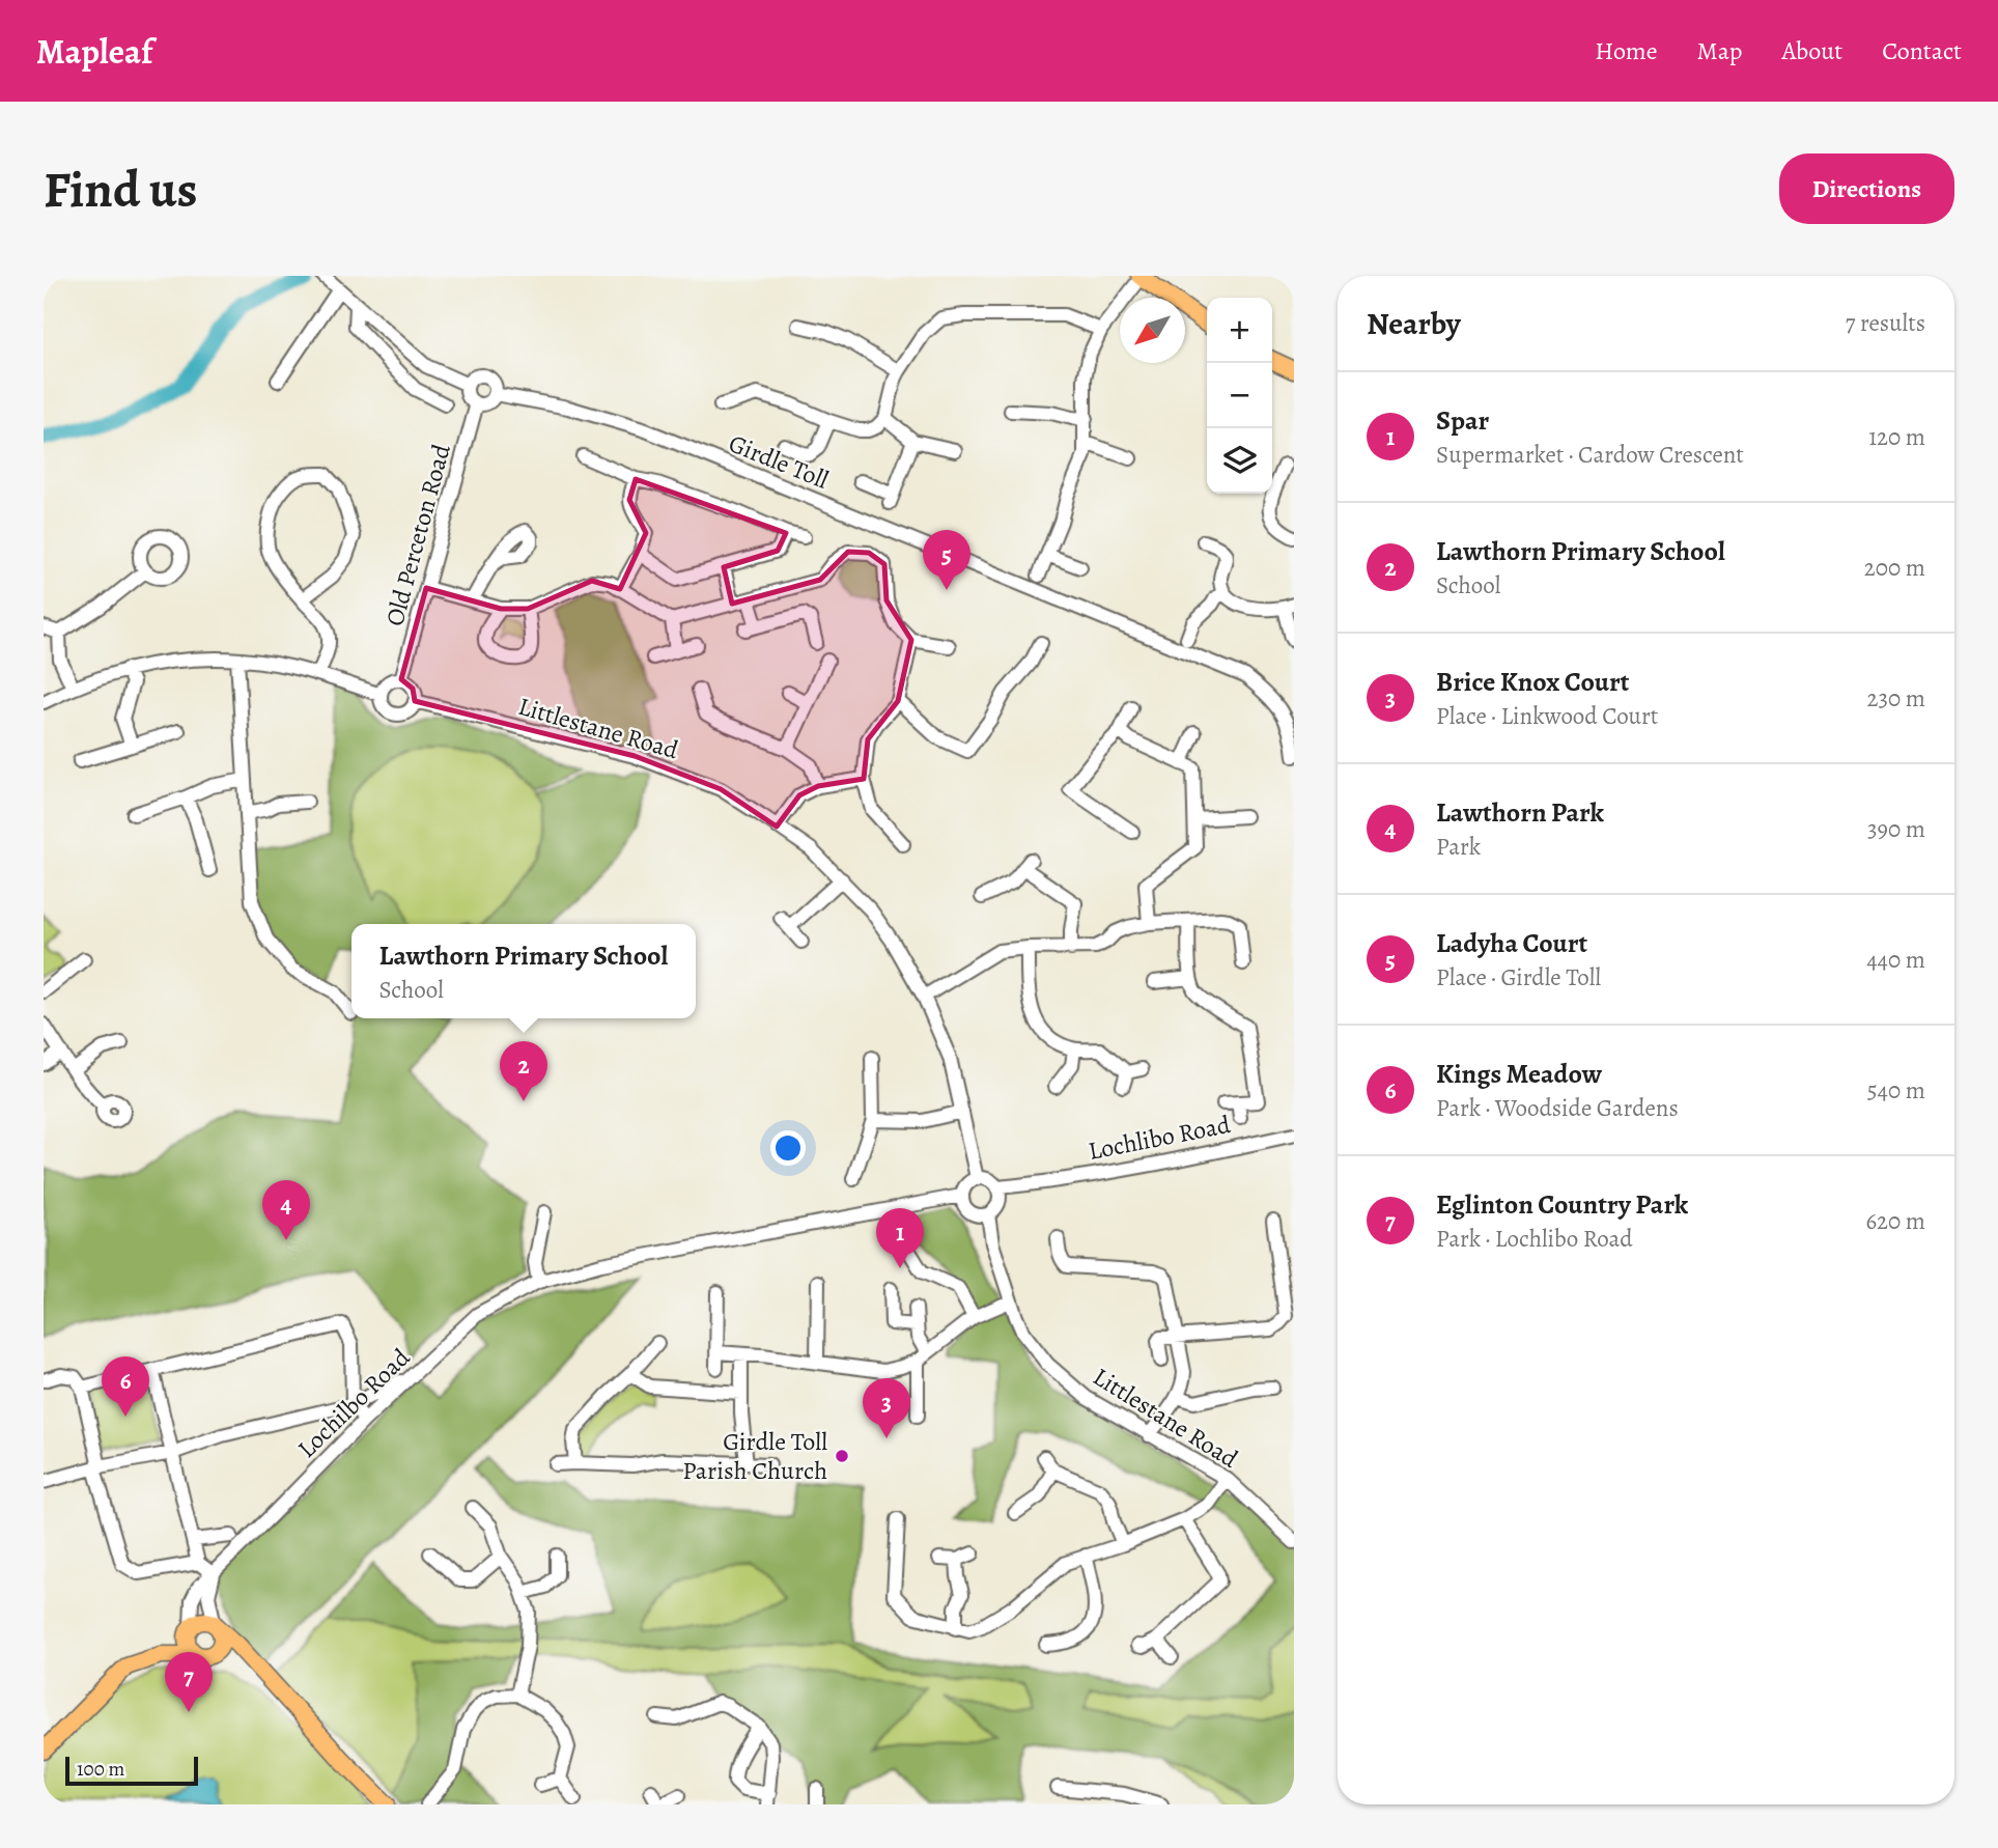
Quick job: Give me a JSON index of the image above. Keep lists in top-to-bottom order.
{
  "streets": {
    "street": [
      "Girdle Toll",
      "Old Perceton Road",
      "Littlestane Road",
      "Lochlibo Road",
      "Lochilbo Road"
    ]
  },
  "crossings": [
    ["Girdle Toll", "Old Perceton Road"],
    ["Old Perceton Road", "Littlestane Road"],
    ["Littlestane Road", "Lochlibo Road"],
    ["Littlestane Road", "Lochilbo Road"],
    ["Lochlibo Road", "Lochilbo Road"]
  ],
  "places": ["Girdle Toll Parish Church"],
  "scale_bar": "100 m",
  "north": "bottom left",
  "page": {
    "header": "Mapleaf",
    "nav": [
      "Home",
      "Map",
      "About",
      "Contact"
    ],
    "buttons": "Directions",
    "title": "Find us",
    "heading": ["Nearby", "7 results"],
    "map_buttons": ["+", "−"],
    "list": [
      {
        "mark": "1",
        "name": "Spar",
        "note": "Supermarket · Cardow Crescent",
        "value": "120 m"
      },
      {
        "mark": "2",
        "name": "Lawthorn Primary School",
        "note": "School",
        "value": "200 m"
      },
      {
        "mark": "3",
        "name": "Brice Knox Court",
        "note": "Place · Linkwood Court",
        "value": "230 m"
      },
      {
        "mark": "4",
        "name": "Lawthorn Park",
        "note": "Park",
        "value": "390 m"
      },
      {
        "mark": "5",
        "name": "Ladyha Court",
        "note": "Place · Girdle Toll",
        "value": "440 m"
      },
      {
        "mark": "6",
        "name": "Kings Meadow",
        "note": "Park · Woodside Gardens",
        "value": "540 m"
      },
      {
        "mark": "7",
        "name": "Eglinton Country Park",
        "note": "Park · Lochlibo Road",
        "value": "620 m"
      }
    ],
    "pins": [
      "5",
      "2",
      "4",
      "1",
      "6",
      "3",
      "7"
    ],
    "popup": ["Lawthorn Primary School", "School"],
    "scale": "100 m"
  }
}
